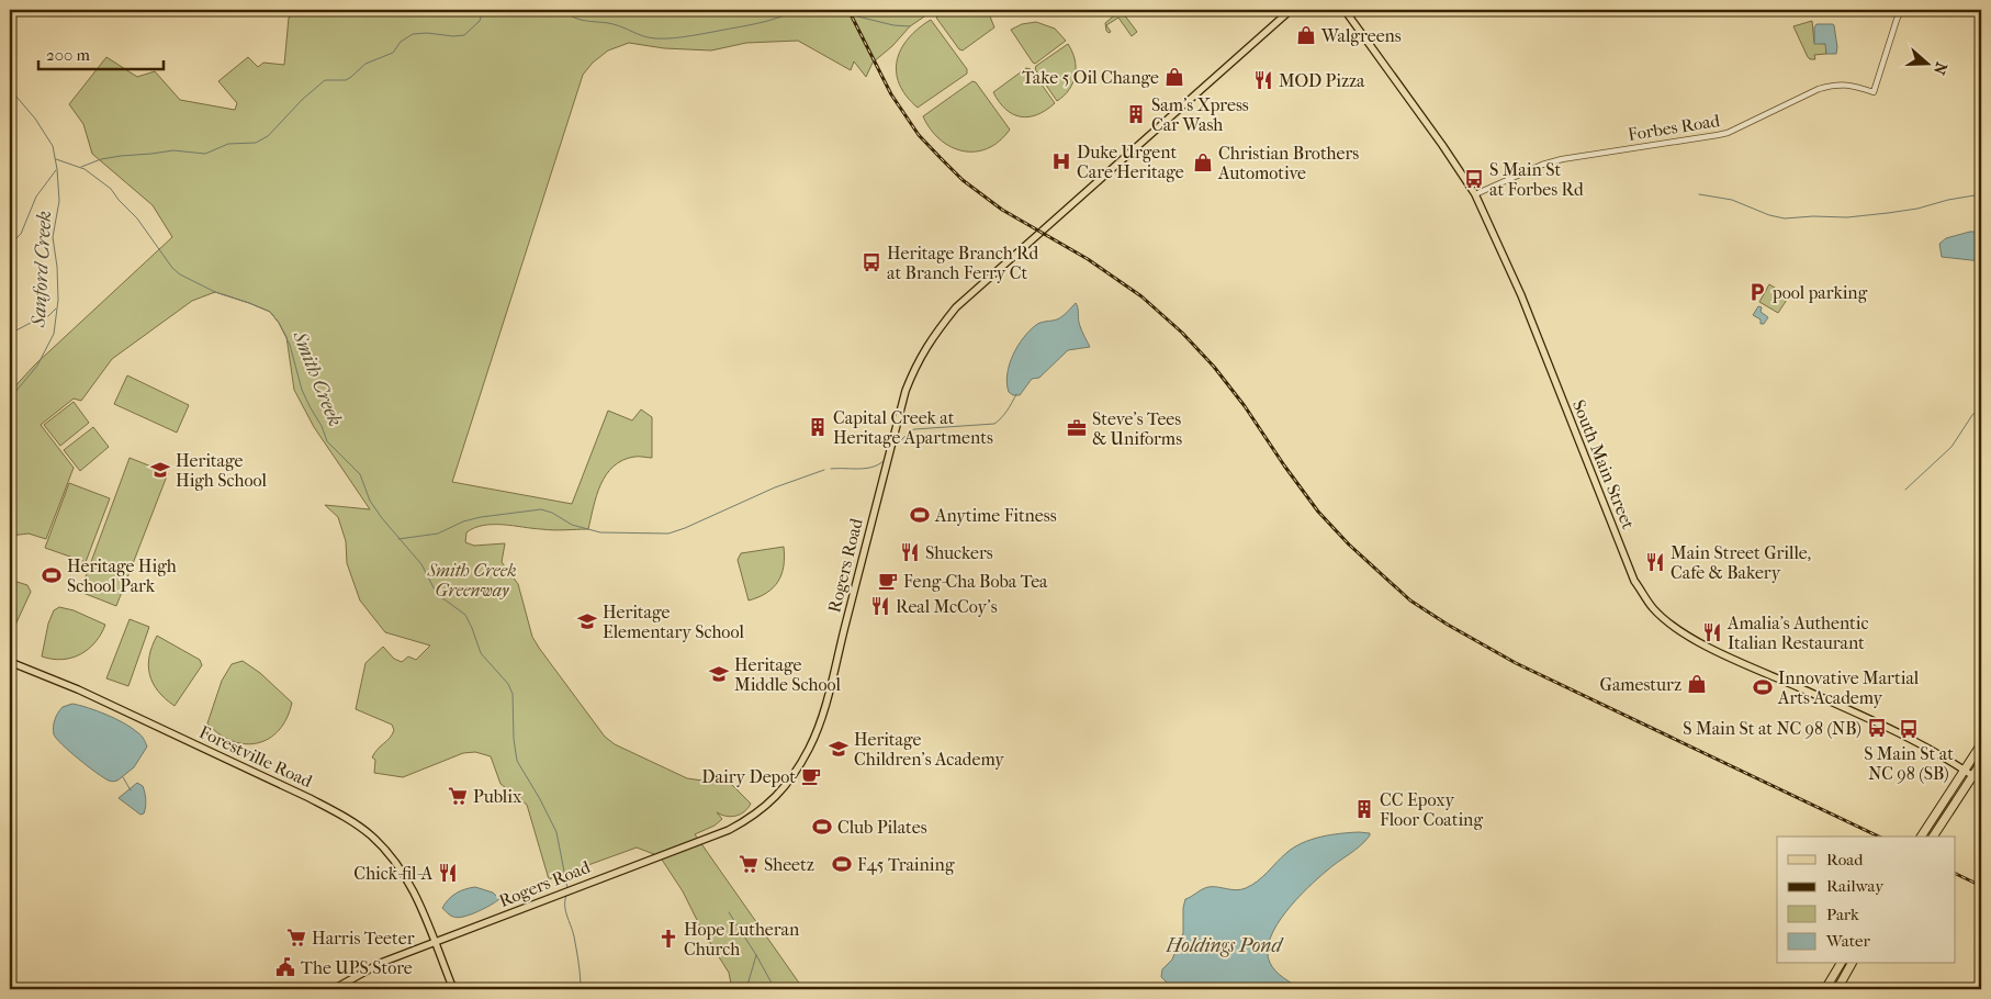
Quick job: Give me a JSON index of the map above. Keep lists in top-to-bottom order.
{
  "streets": {
    "main road": ["South Main Street", "Rogers Road", "Forestville Road"],
    "street": ["Forbes Road"]
  },
  "crossings": [
    ["Forbes Road", "South Main Street"],
    ["Rogers Road", "Forestville Road"]
  ],
  "water": ["Sanford Creek", "Smith Creek", "Holdings Pond"],
  "parks": ["Smith Creek Greenway"],
  "places": {
    "shop": [
      "Walgreens",
      "Take 5 Oil Change",
      "Christian Brothers Automotive",
      "Gamesturz"
    ],
    "restaurant": [
      "MOD Pizza",
      "Shuckers",
      "Main Street Grille, Cafe & Bakery",
      "Real McCoy's",
      "Amalia's Authentic Italian Restaurant",
      "Chick-fil-A"
    ],
    "building": ["Sam's Xpress Car Wash", "Capital Creek at Heritage Apartments", "CC Epoxy Floor Coating"],
    "hospital": ["Duke Urgent Care Heritage"],
    "bus stop": [
      "S Main St at Forbes Rd",
      "Heritage Branch Rd at Branch Ferry Ct",
      "S Main St at NC 98 (NB)",
      "S Main St at NC 98 (SB)"
    ],
    "parking": ["pool parking"],
    "office": ["Steve’s Tees & Uniforms"],
    "school or university": [
      "Heritage High School",
      "Heritage Elementary School",
      "Heritage Middle School",
      "Heritage Children's Academy"
    ],
    "sports": [
      "Anytime Fitness",
      "Heritage High School Park",
      "Innovative Martial Arts Academy",
      "Club Pilates",
      "F45 Training"
    ],
    "cafe": ["Feng-Cha Boba Tea", "Dairy Depot"],
    "supermarket": ["Publix", "Sheetz", "Harris Teeter"],
    "church": ["Hope Lutheran Church"],
    "public building": ["The UPS Store"]
  },
  "legend": [
    "Road",
    "Railway",
    "Park",
    "Water"
  ],
  "scale_bar": "200 m",
  "north": "right"
}
